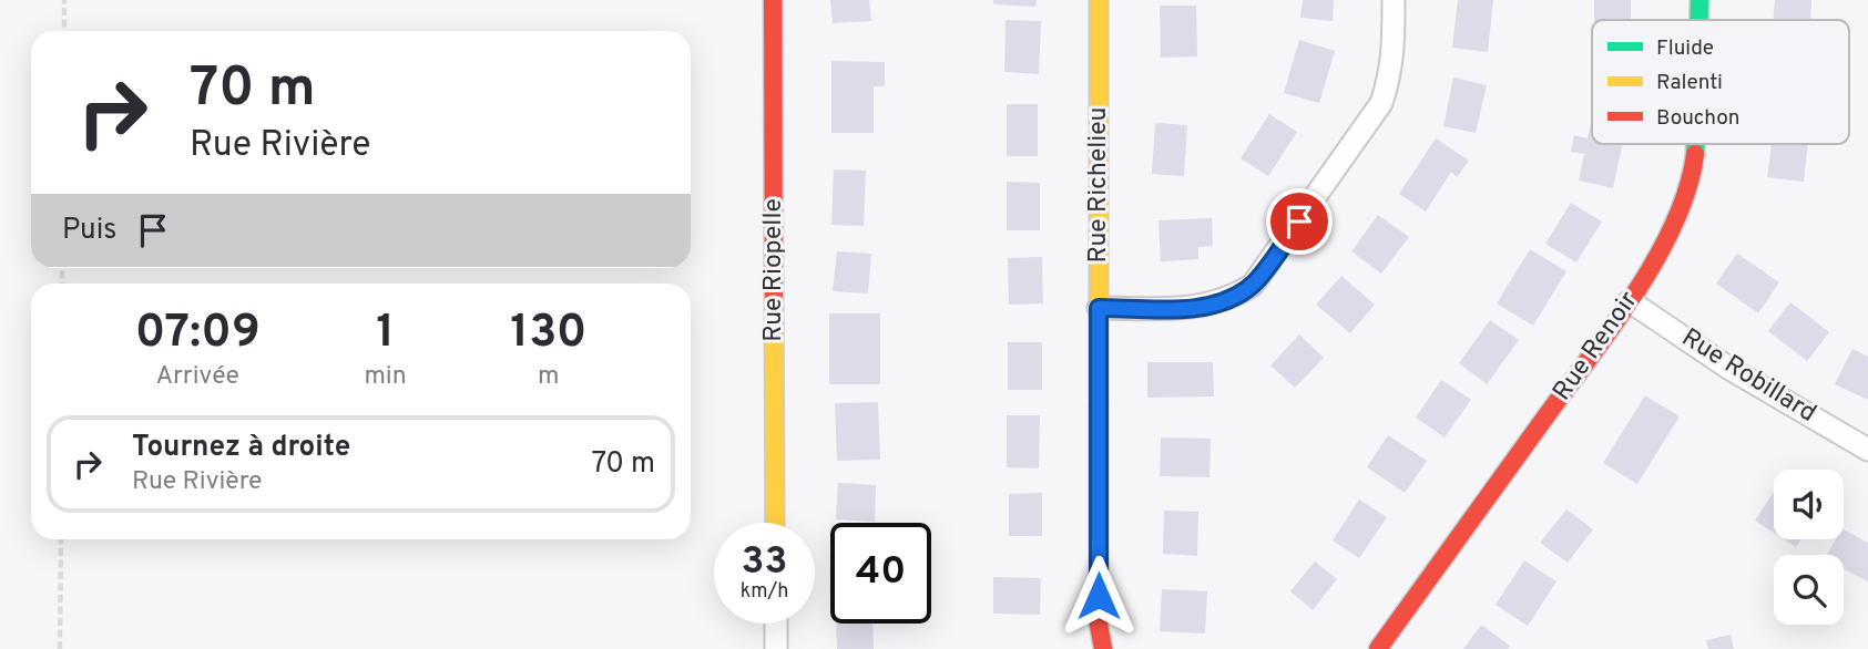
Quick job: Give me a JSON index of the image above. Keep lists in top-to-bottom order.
{
  "streets": {
    "street": [
      "Rue Richelieu",
      "Rue Riopelle",
      "Rue Renoir",
      "Rue Robillard"
    ]
  },
  "crossings": [
    ["Rue Renoir", "Rue Robillard"]
  ],
  "legend": ["Fluide", "Ralenti", "Bouchon"],
  "page": {
    "turn": ["70 m", "Rue Rivière"],
    "then": "Puis",
    "eta": [
      "07:09",
      "Arrivée",
      "1",
      "min",
      "130",
      "m"
    ],
    "list": [
      {
        "name": "Tournez à droite",
        "note": "Rue Rivière",
        "value": "70 m"
      }
    ],
    "speed": "33 km/h",
    "limit": "40"
  }
}
